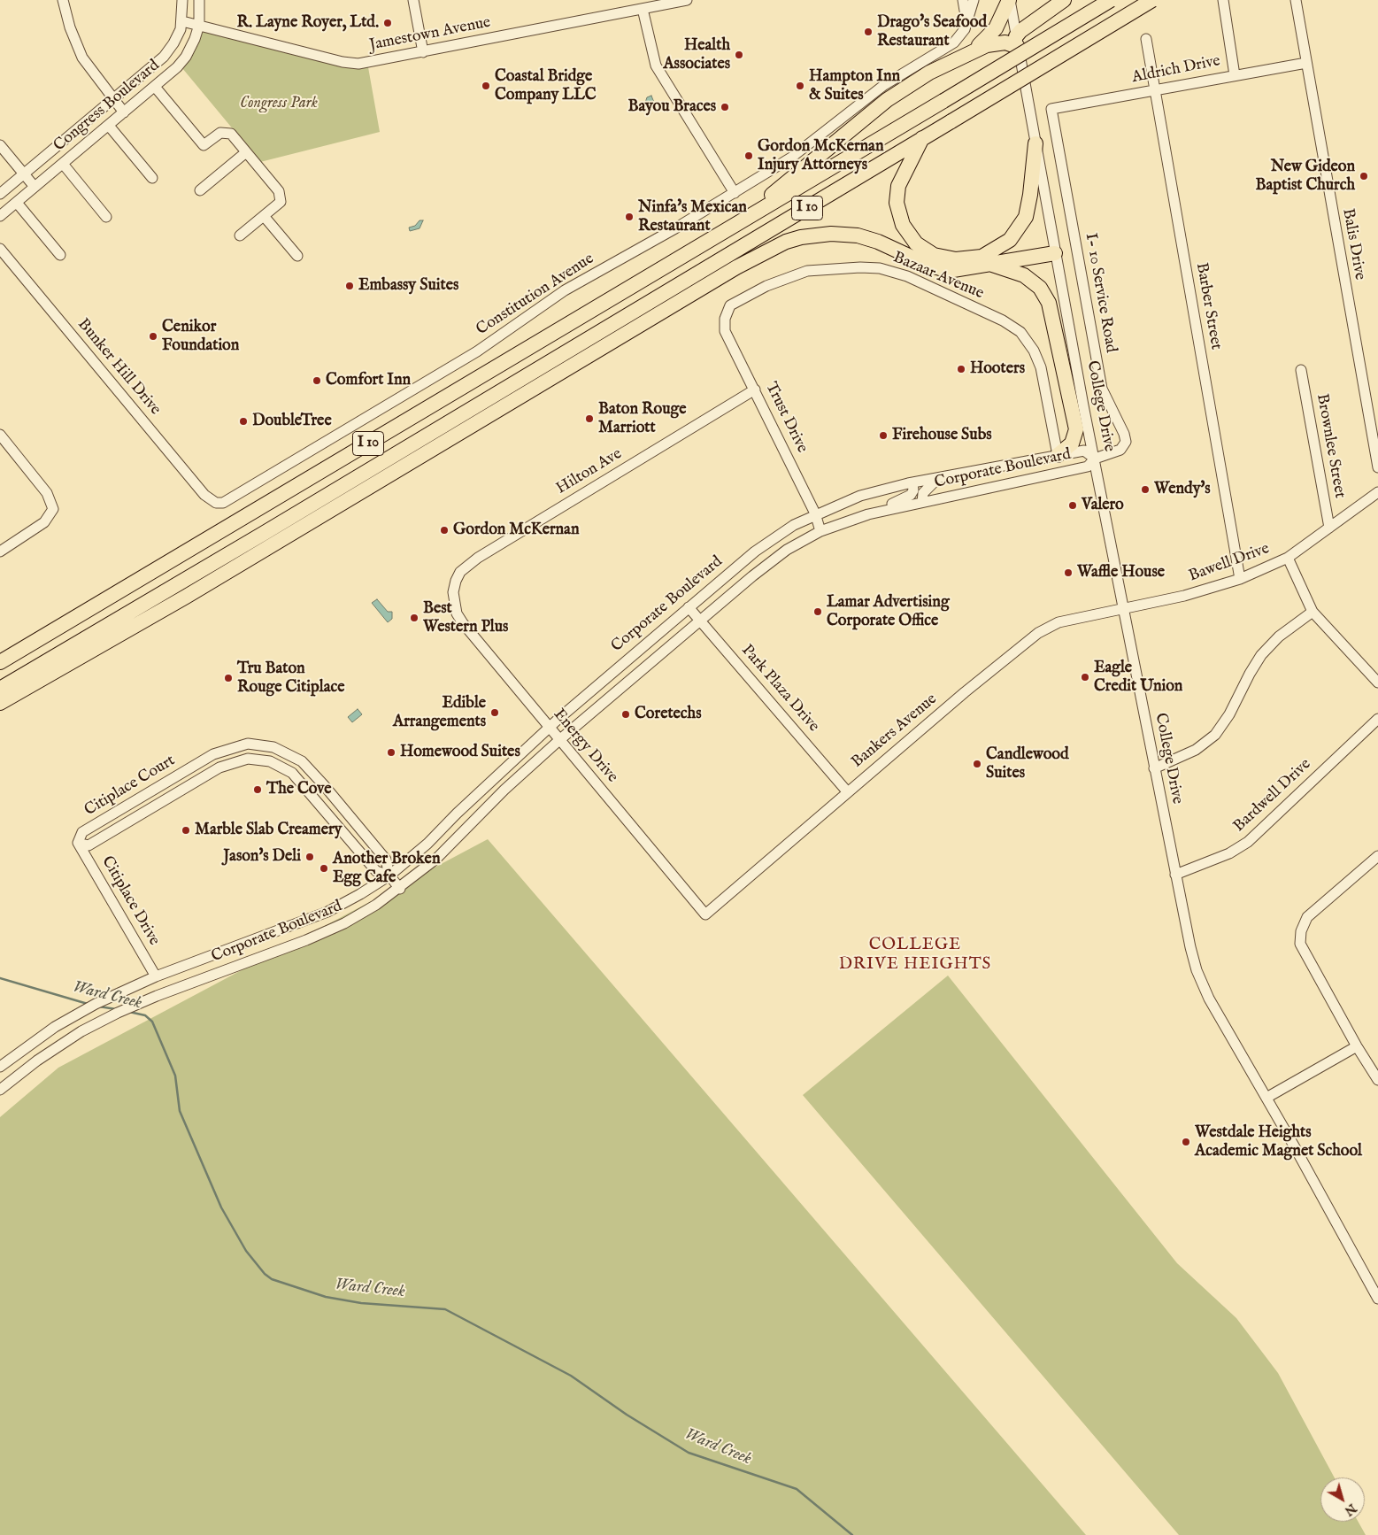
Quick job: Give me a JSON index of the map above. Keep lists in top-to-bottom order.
{
  "streets": {
    "highway": ["I 10"],
    "street": [
      "Jamestown Avenue",
      "Aldrich Drive",
      "Congress Boulevard",
      "Balis Drive",
      "Bazaar Avenue",
      "I- 10 Service Road",
      "Constitution Avenue",
      "Barber Street",
      "Bunker Hill Drive",
      "College Drive",
      "Trust Drive",
      "Brownlee Street",
      "Corporate Boulevard",
      "Hilton Ave",
      "Bawell Drive",
      "Park Plaza Drive",
      "Bankers Avenue",
      "Energy Drive",
      "Citiplace Court",
      "Bardwell Drive",
      "Citiplace Drive"
    ]
  },
  "crossings": [
    ["Jamestown Avenue", "Congress Boulevard"],
    ["Aldrich Drive", "Balis Drive"],
    ["Aldrich Drive", "I- 10 Service Road"],
    ["Aldrich Drive", "Barber Street"],
    ["Bazaar Avenue", "Trust Drive"],
    ["Bazaar Avenue", "Corporate Boulevard"],
    ["I- 10 Service Road", "College Drive"],
    ["I- 10 Service Road", "Corporate Boulevard"],
    ["Constitution Avenue", "Bunker Hill Drive"],
    ["Barber Street", "Bawell Drive"],
    ["College Drive", "Corporate Boulevard"],
    ["College Drive", "Bawell Drive"],
    ["College Drive", "Bankers Avenue"],
    ["College Drive", "Bardwell Drive"],
    ["Trust Drive", "Corporate Boulevard"],
    ["Trust Drive", "Hilton Ave"],
    ["Brownlee Street", "Bawell Drive"],
    ["Corporate Boulevard", "Park Plaza Drive"],
    ["Corporate Boulevard", "Energy Drive"],
    ["Corporate Boulevard", "Citiplace Court"],
    ["Corporate Boulevard", "Citiplace Drive"],
    ["Hilton Ave", "Energy Drive"],
    ["Bawell Drive", "Bankers Avenue"],
    ["Park Plaza Drive", "Bankers Avenue"],
    ["Bankers Avenue", "Energy Drive"],
    ["Citiplace Court", "Citiplace Drive"]
  ],
  "districts": ["COLLEGE DRIVE HEIGHTS"],
  "water": ["Ward Creek"],
  "parks": ["Congress Park"],
  "places": [
    "R. Layne Royer, Ltd.",
    "Drago's Seafood Restaurant",
    "Health Associates",
    "Coastal Bridge Company LLC",
    "Hampton Inn & Suites",
    "Bayou Braces",
    "Gordon McKernan Injury Attorneys",
    "New Gideon Baptist Church",
    "Ninfa's Mexican Restaurant",
    "Embassy Suites",
    "Cenikor Foundation",
    "Hooters",
    "Comfort Inn",
    "Baton Rouge Marriott",
    "DoubleTree",
    "Firehouse Subs",
    "Wendy's",
    "Valero",
    "Gordon McKernan",
    "Waffle House",
    "Lamar Advertising Corporate Office",
    "Best Western Plus",
    "Eagle Credit Union",
    "Tru Baton Rouge Citiplace",
    "Edible Arrangements",
    "Coretechs",
    "Homewood Suites",
    "Candlewood Suites",
    "The Cove",
    "Marble Slab Creamery",
    "Jason's Deli",
    "Another Broken Egg Cafe",
    "Westdale Heights Academic Magnet School"
  ],
  "north": "bottom right"
}
